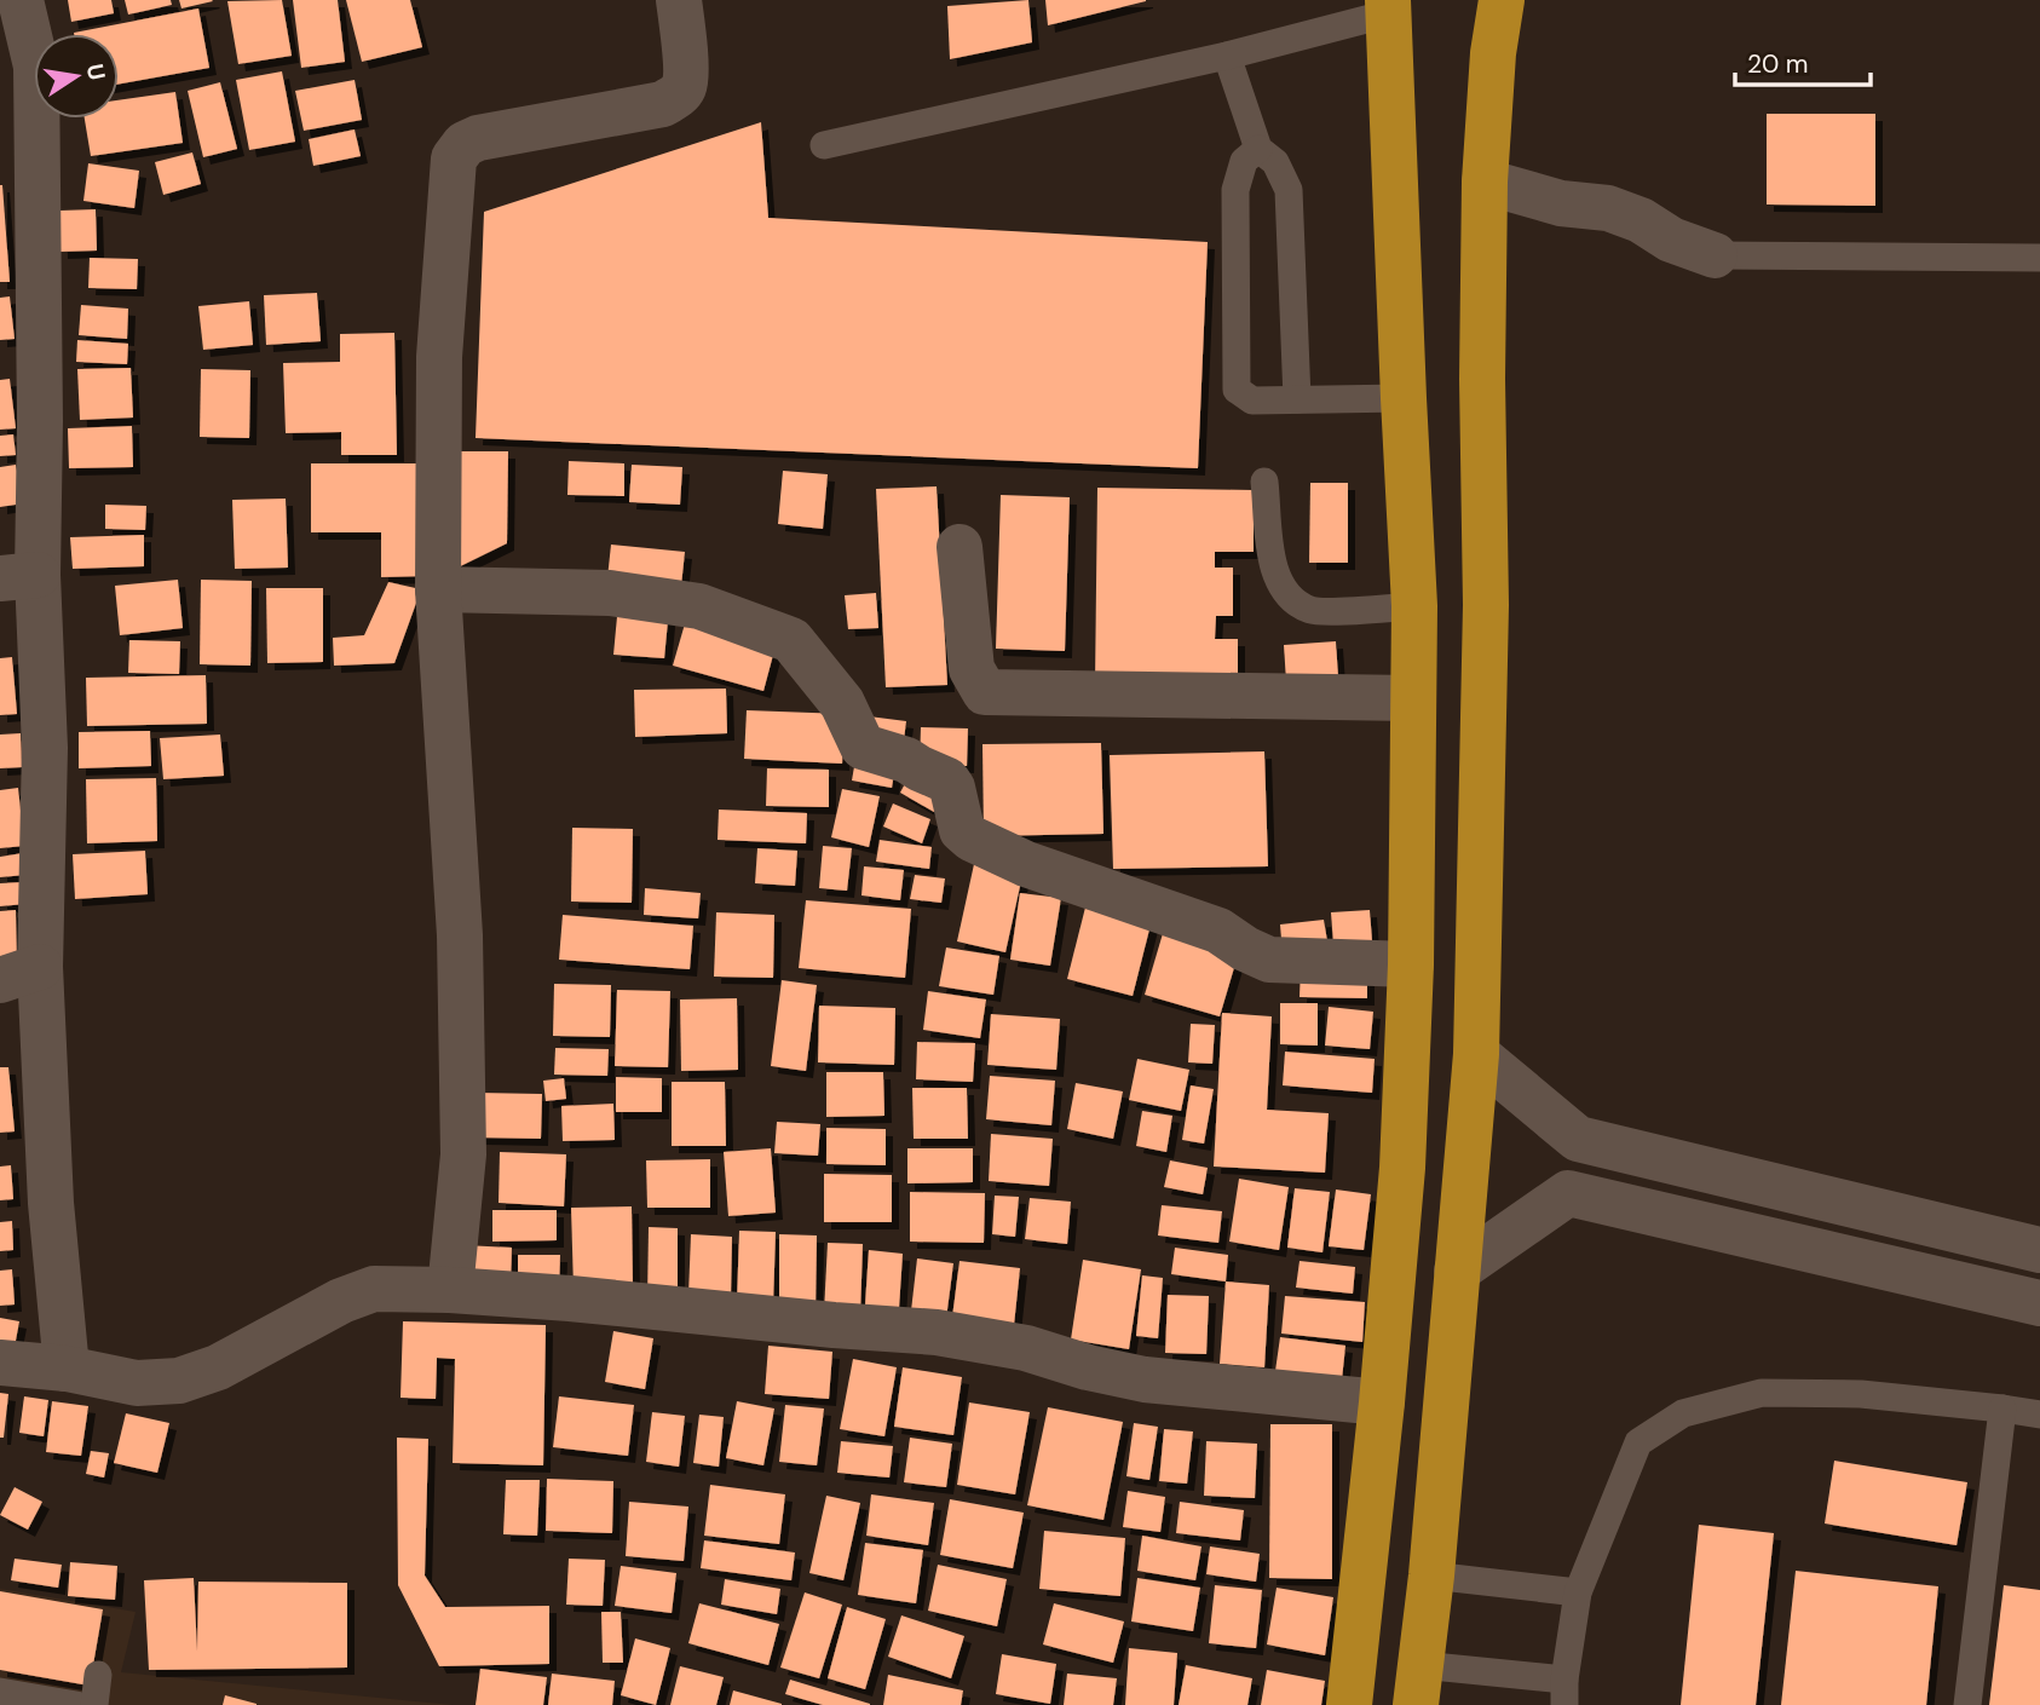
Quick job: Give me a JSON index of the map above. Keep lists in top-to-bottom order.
{
  "scale_bar": "20 m",
  "north": "right"
}
